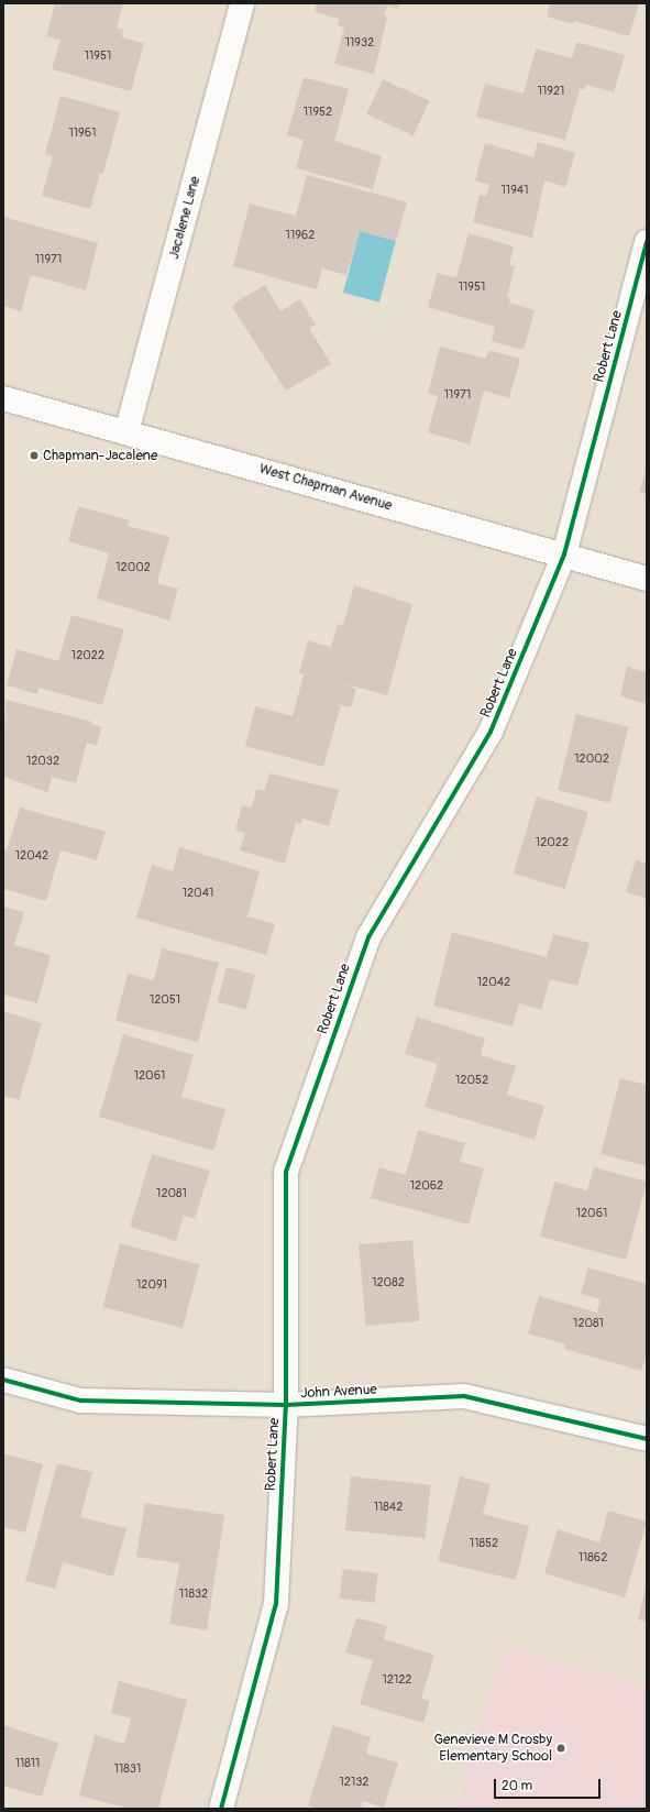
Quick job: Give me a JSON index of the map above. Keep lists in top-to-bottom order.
{
  "streets": {
    "street": [
      "Jacalene Lane",
      "Robert Lane",
      "West Chapman Avenue",
      "John Avenue"
    ]
  },
  "crossings": [
    ["Jacalene Lane", "West Chapman Avenue"],
    ["Robert Lane", "West Chapman Avenue"],
    ["Robert Lane", "John Avenue"]
  ],
  "places": ["Chapman-Jacalene", "Genevieve M Crosby Elementary School"],
  "house_numbers": [
    "11932",
    "11951",
    "11921",
    "11952",
    "11961",
    "11941",
    "11962",
    "11971",
    "11951",
    "11971",
    "12002",
    "12022",
    "12002",
    "12032",
    "12022",
    "12042",
    "12041",
    "12042",
    "12051",
    "12061",
    "12052",
    "12062",
    "12081",
    "12061",
    "12082",
    "12091",
    "12081",
    "11842",
    "11852",
    "11862",
    "11832",
    "12122",
    "11811",
    "11831",
    "12132"
  ],
  "scale_bar": "20 m"
}
